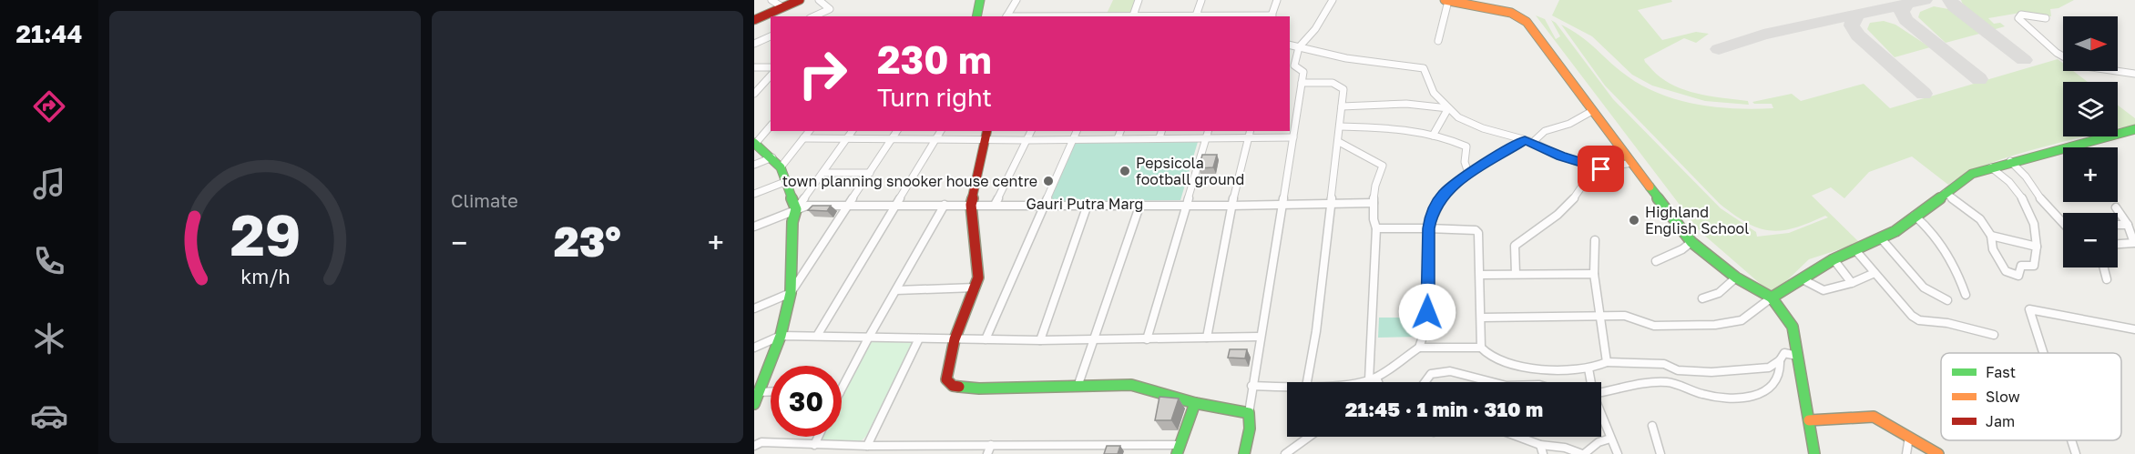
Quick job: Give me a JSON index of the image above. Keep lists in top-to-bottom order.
{
  "streets": {
    "street": ["Gauri Putra Marg"]
  },
  "places": ["Pepsicola football ground", "town planning snooker house centre", "Highland English School"],
  "legend": ["Fast", "Slow", "Jam"],
  "north": "right",
  "page": {
    "tabs": "21:44",
    "tile": "Climate",
    "map_buttons": ["+", "−"],
    "turn": ["230 m", "Turn right"],
    "heat": ["−", "23°", "+"],
    "limit": "30",
    "trip": "21:45 · 1 min · 310 m",
    "gauge": ["29", "km/h"]
  }
}
